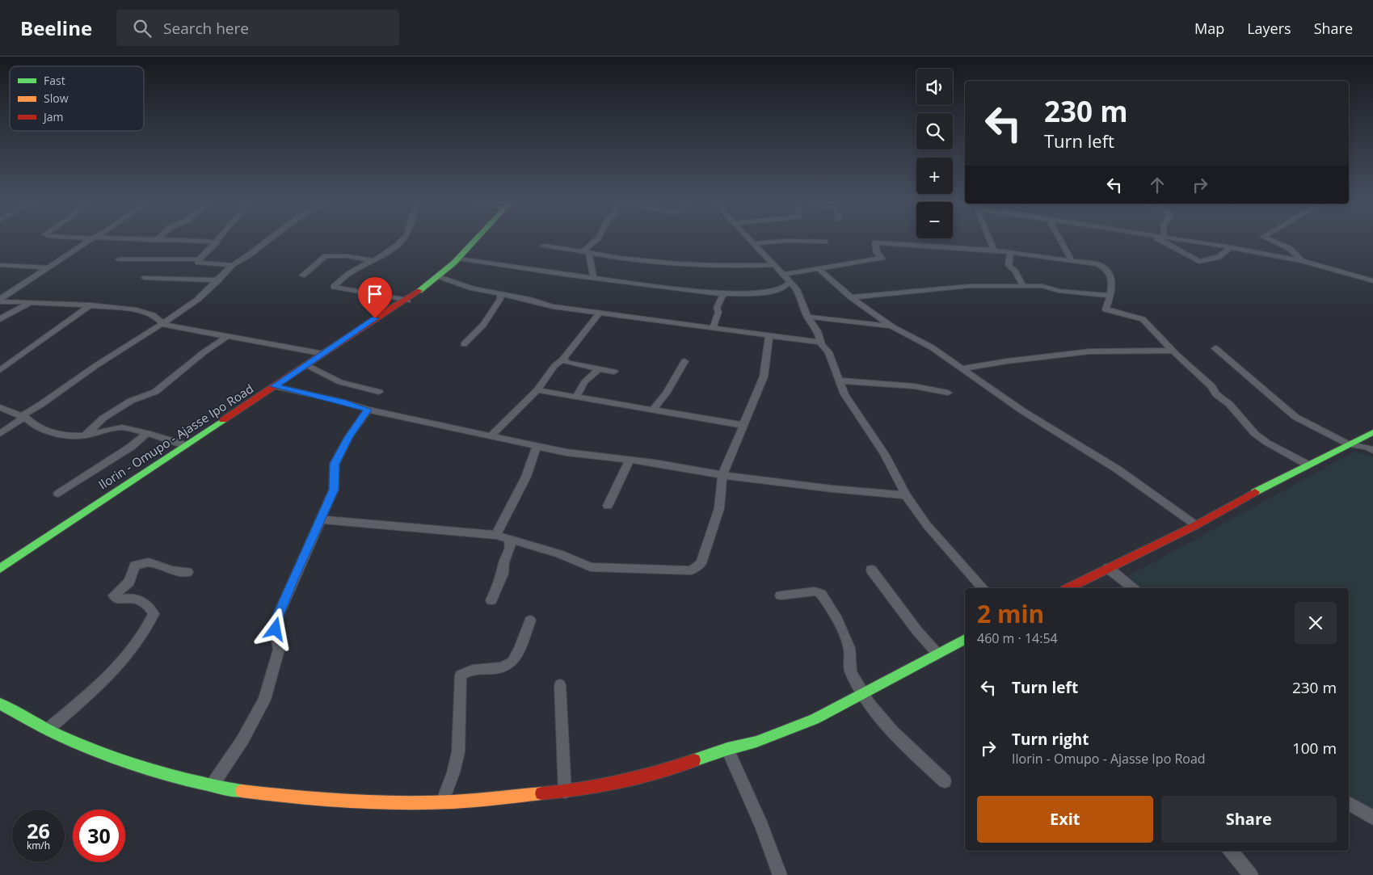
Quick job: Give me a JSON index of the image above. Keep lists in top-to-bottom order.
{
  "streets": {
    "main road": ["Ilorin - Omupo - Ajasse Ipo Road"]
  },
  "legend": ["Fast", "Slow", "Jam"],
  "page": {
    "header": "Beeline",
    "search": "Search here",
    "nav": ["Map", "Layers", "Share"],
    "map_buttons": ["+", "−"],
    "turn": ["230 m", "Turn left"],
    "heading": ["2 min", "460 m · 14:54"],
    "list": [
      {
        "name": "Turn left",
        "value": "230 m"
      },
      {
        "name": "Turn right",
        "note": "Ilorin - Omupo - Ajasse Ipo Road",
        "value": "100 m"
      }
    ],
    "buttons": ["Exit", "Share"],
    "speed": "26 km/h",
    "limit": "30"
  }
}
